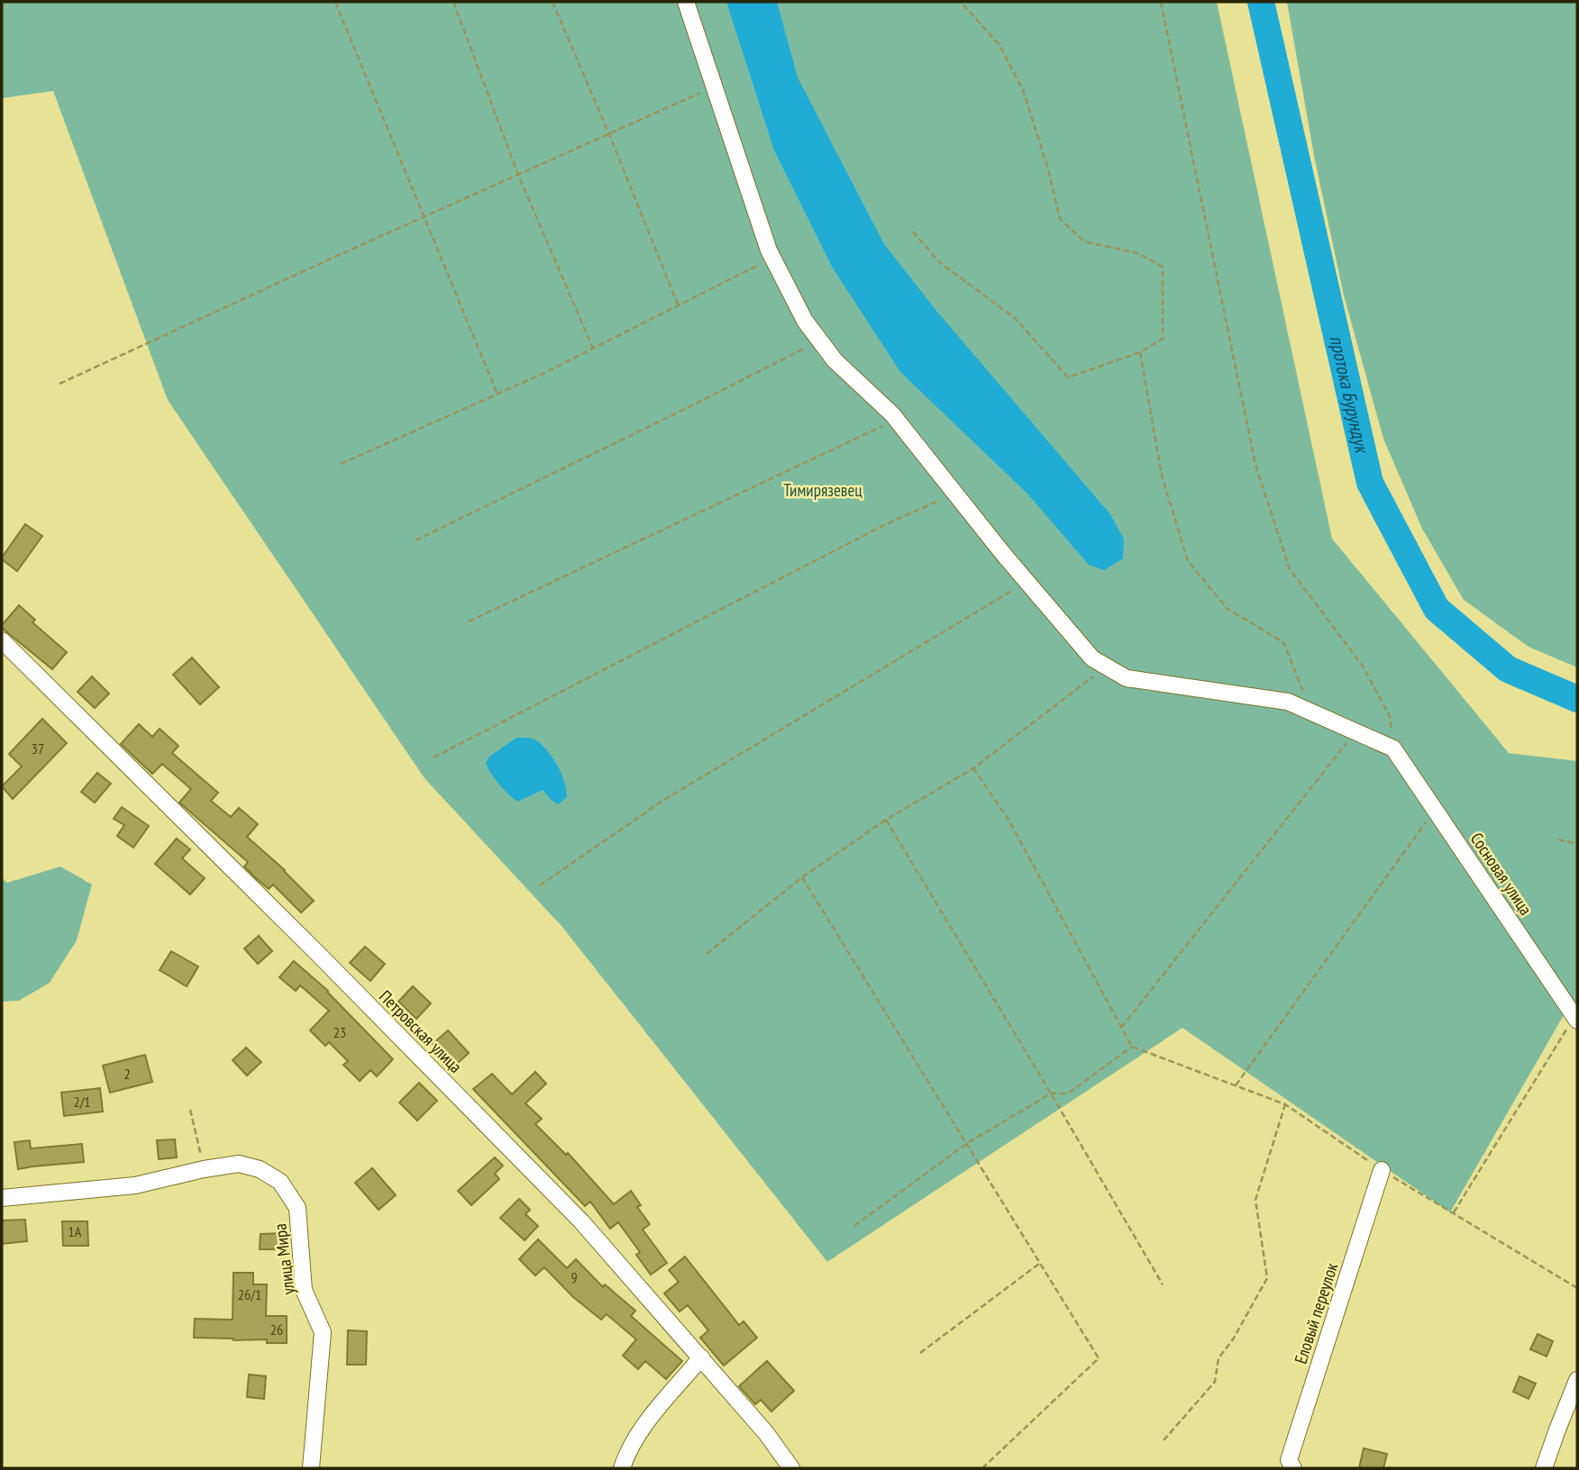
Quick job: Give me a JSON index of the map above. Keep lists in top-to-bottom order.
{
  "streets": {
    "street": [
      "Сосновая улица",
      "Петровская улица",
      "улица Мира",
      "Еловый переулок"
    ]
  },
  "water": ["протока Бурундук"],
  "parks": ["Тимирязевец"],
  "house_numbers": [
    "37",
    "23",
    "2",
    "2/1",
    "1А",
    "9",
    "26/1",
    "26"
  ]
}
